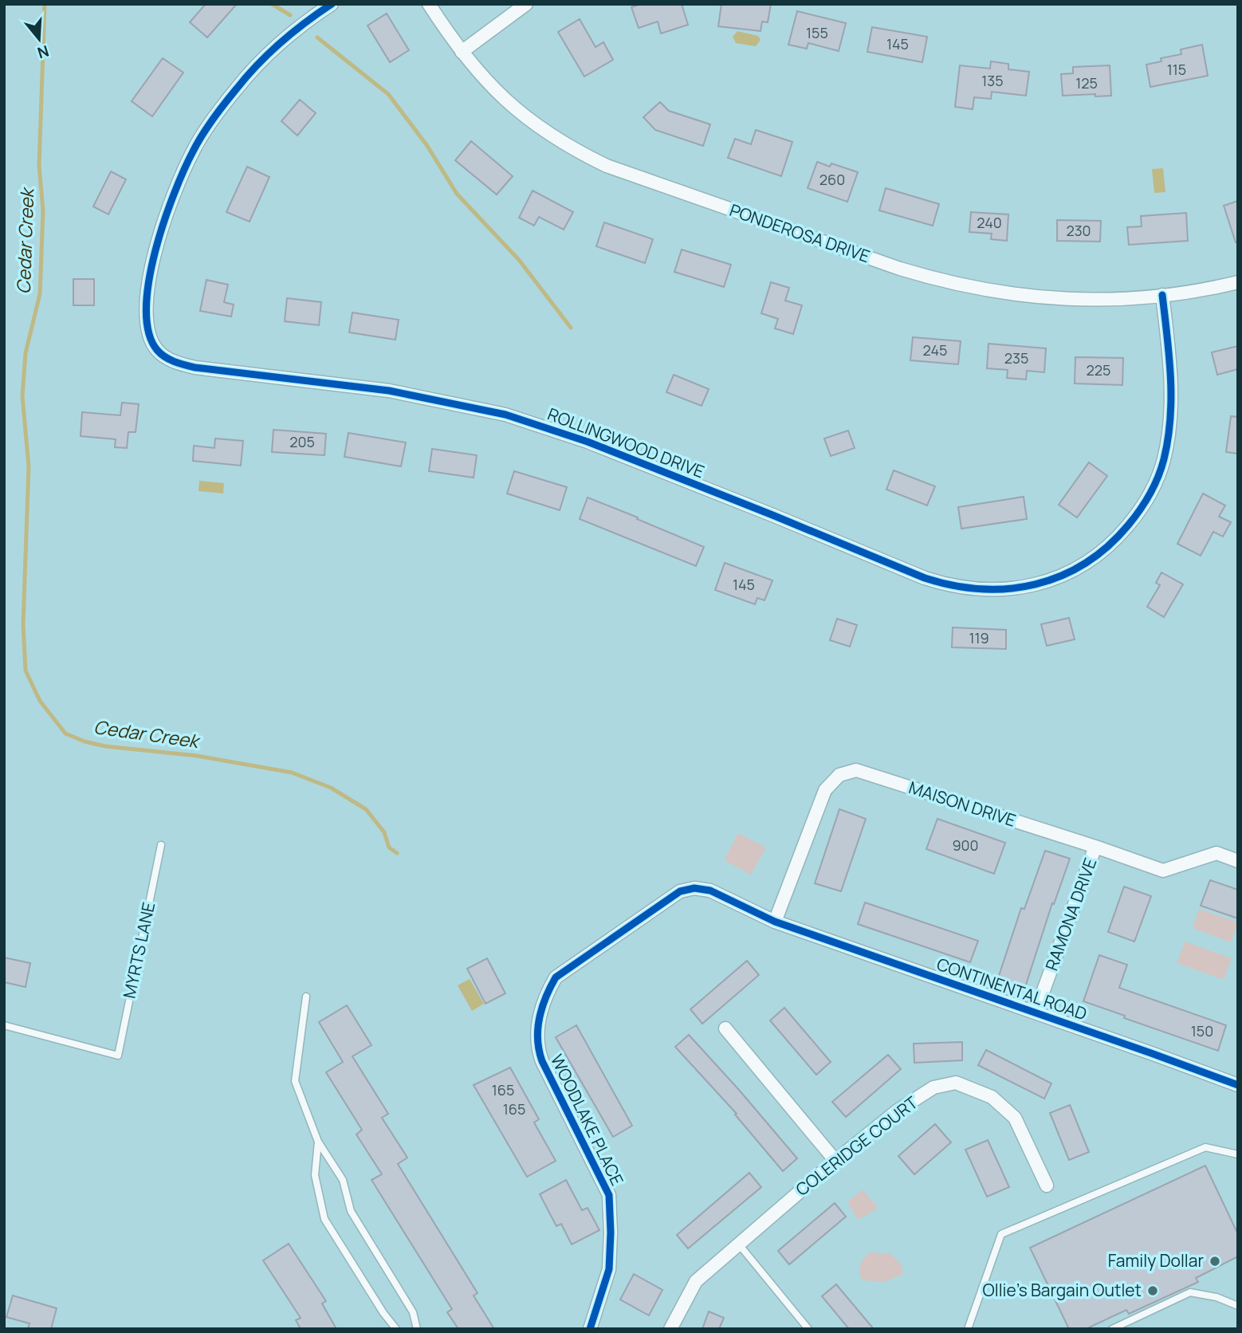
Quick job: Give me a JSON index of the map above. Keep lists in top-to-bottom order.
{
  "streets": {
    "street": [
      "PONDEROSA DRIVE",
      "ROLLINGWOOD DRIVE",
      "MAISON DRIVE",
      "RAMONA DRIVE",
      "CONTINENTAL ROAD",
      "WOODLAKE PLACE",
      "COLERIDGE COURT"
    ],
    "lane": ["MYRTS LANE"]
  },
  "crossings": [
    ["PONDEROSA DRIVE", "ROLLINGWOOD DRIVE"],
    ["MAISON DRIVE", "RAMONA DRIVE"],
    ["MAISON DRIVE", "CONTINENTAL ROAD"],
    ["MAISON DRIVE", "WOODLAKE PLACE"],
    ["RAMONA DRIVE", "CONTINENTAL ROAD"],
    ["CONTINENTAL ROAD", "WOODLAKE PLACE"]
  ],
  "water": ["Cedar Creek"],
  "places": ["Family Dollar", "Ollie's Bargain Outlet"],
  "house_numbers": [
    "155",
    "145",
    "115",
    "135",
    "125",
    "260",
    "240",
    "230",
    "245",
    "235",
    "225",
    "205",
    "145",
    "119",
    "900",
    "150",
    "165",
    "165"
  ],
  "north": "bottom"
}
